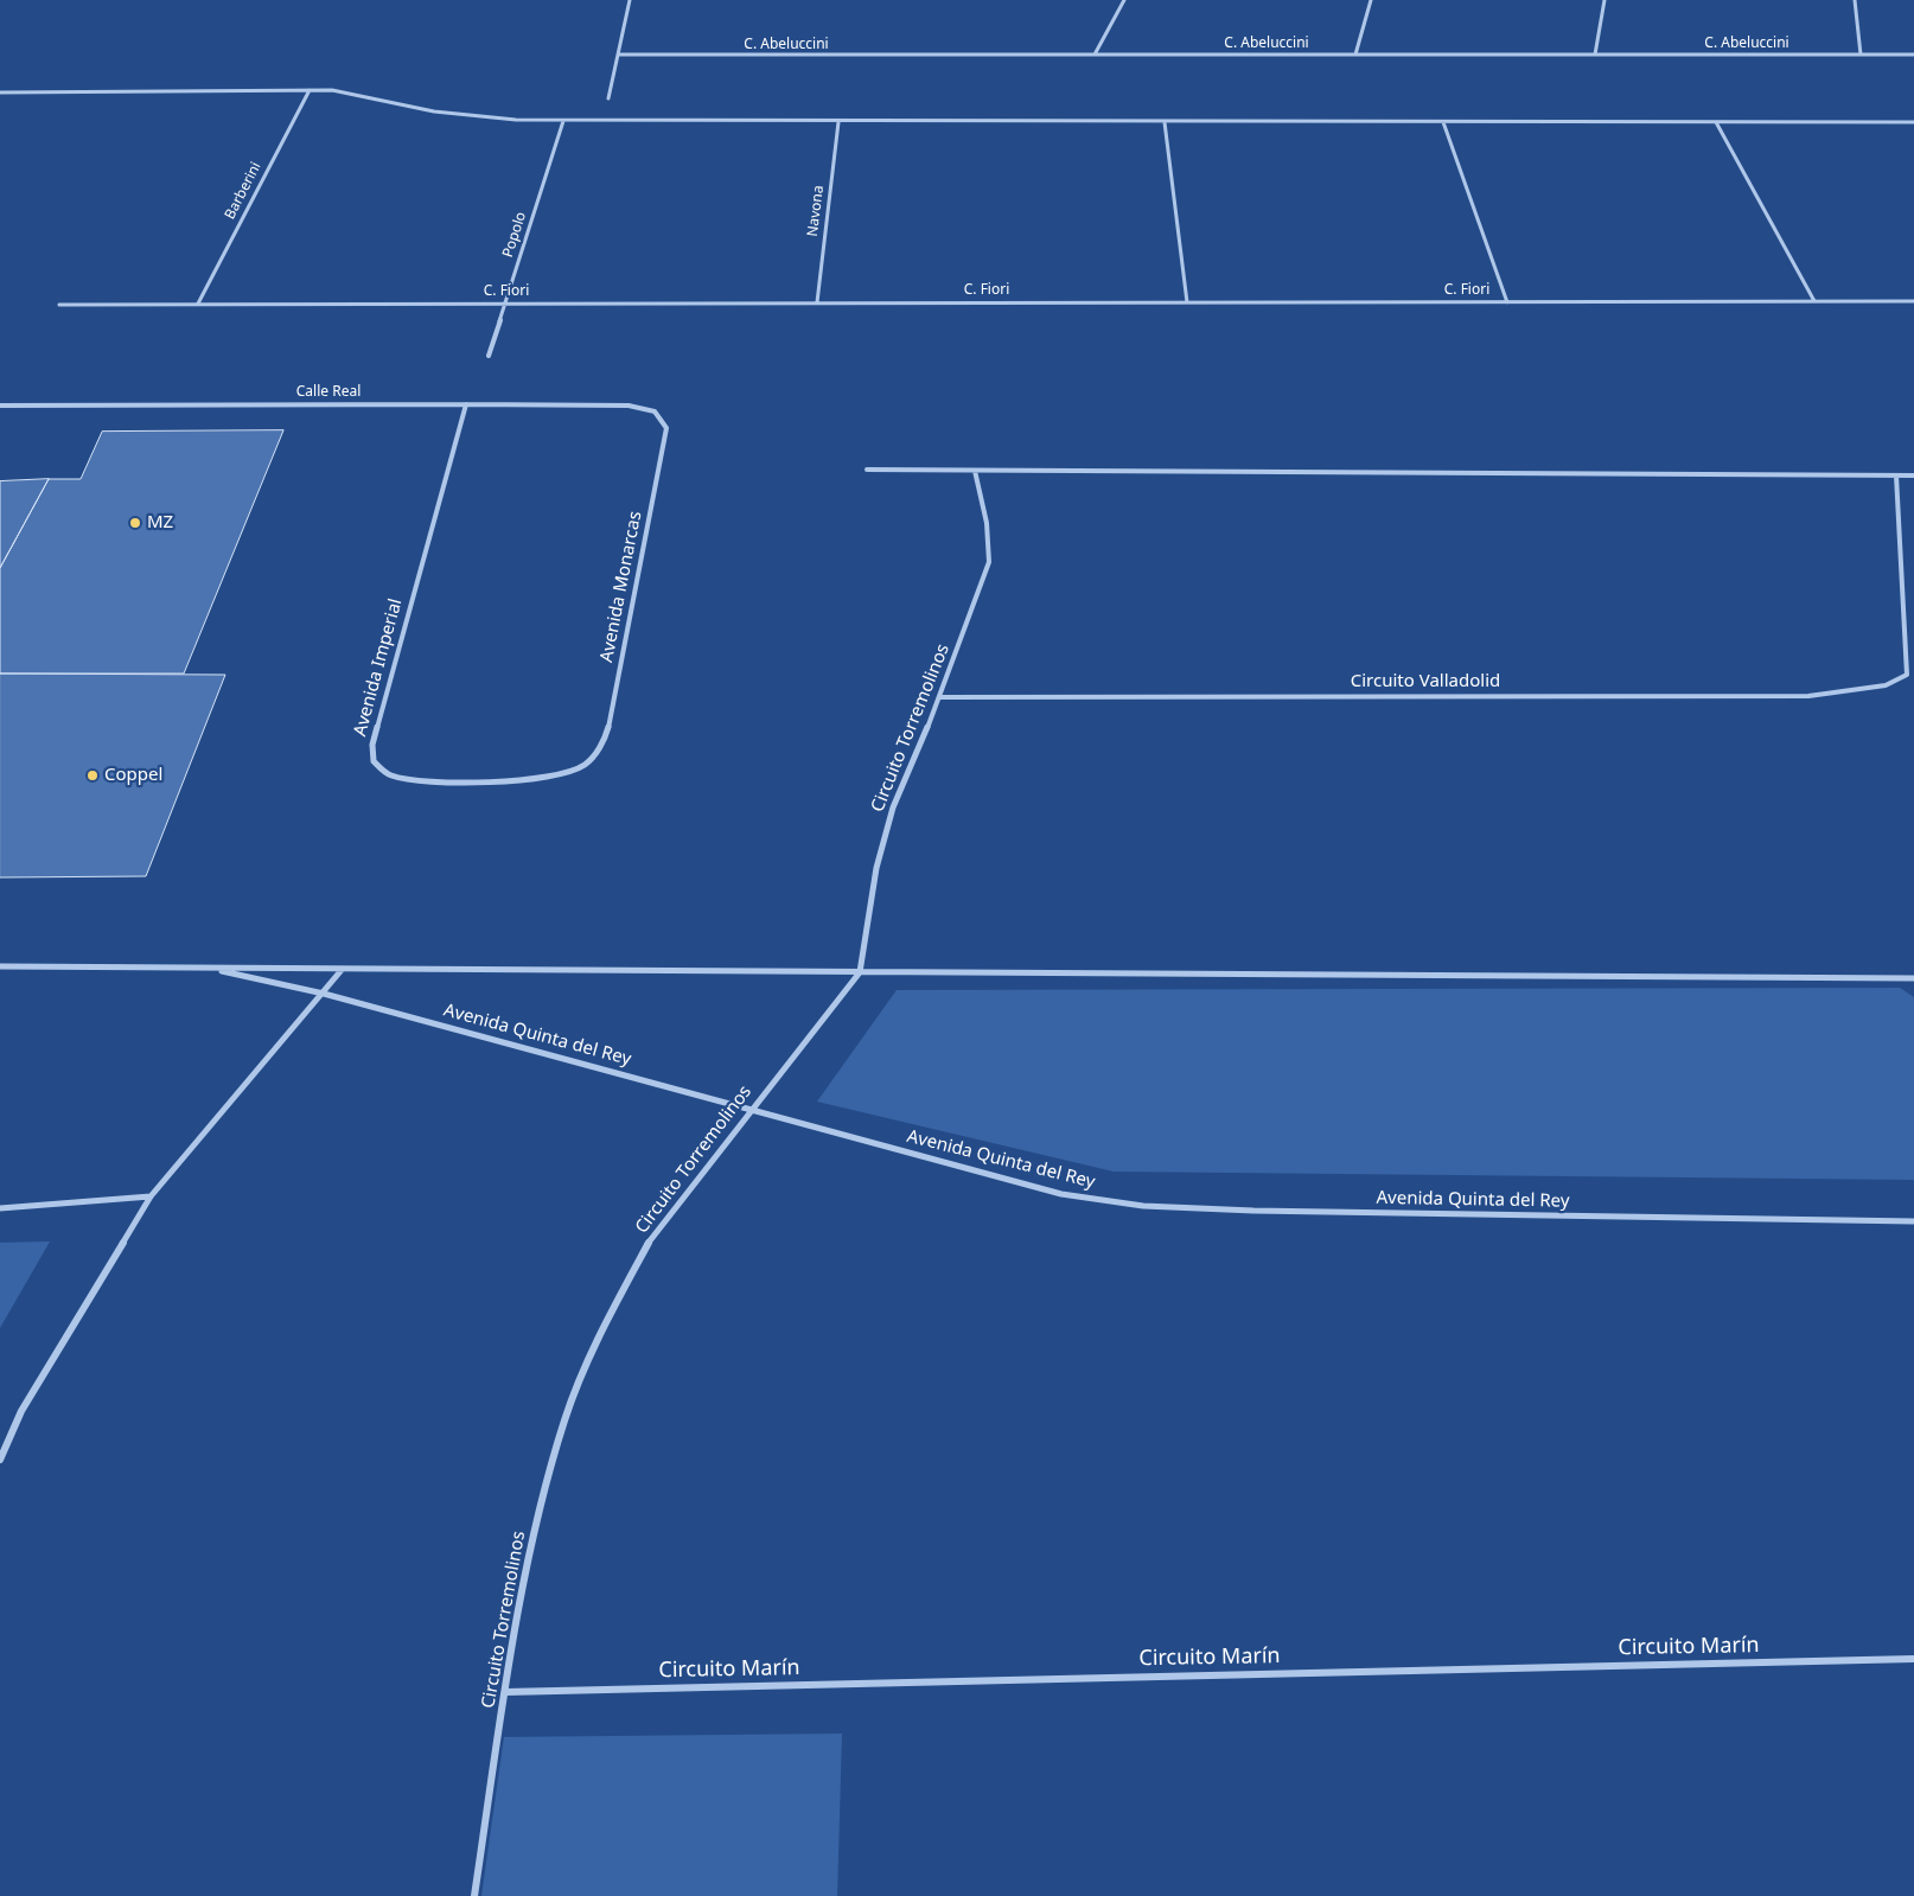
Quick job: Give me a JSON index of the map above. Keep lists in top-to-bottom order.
{
  "streets": {
    "street": [
      "C. Abeluccini",
      "Barberini",
      "Navona",
      "Popolo",
      "C. Fiori",
      "Calle Real",
      "Avenida Monarcas",
      "Avenida Imperial",
      "Circuito Valladolid",
      "Circuito Torremolinos",
      "Avenida Quinta del Rey",
      "Circuito Marín"
    ]
  },
  "crossings": [
    ["Barberini", "C. Fiori"],
    ["Navona", "C. Fiori"],
    ["Popolo", "C. Fiori"],
    ["Calle Real", "Avenida Monarcas"],
    ["Calle Real", "Avenida Imperial"],
    ["Avenida Monarcas", "Avenida Imperial"],
    ["Circuito Valladolid", "Circuito Torremolinos"],
    ["Circuito Torremolinos", "Avenida Quinta del Rey"],
    ["Circuito Torremolinos", "Circuito Marín"]
  ],
  "places": ["MZ", "Coppel"]
}
